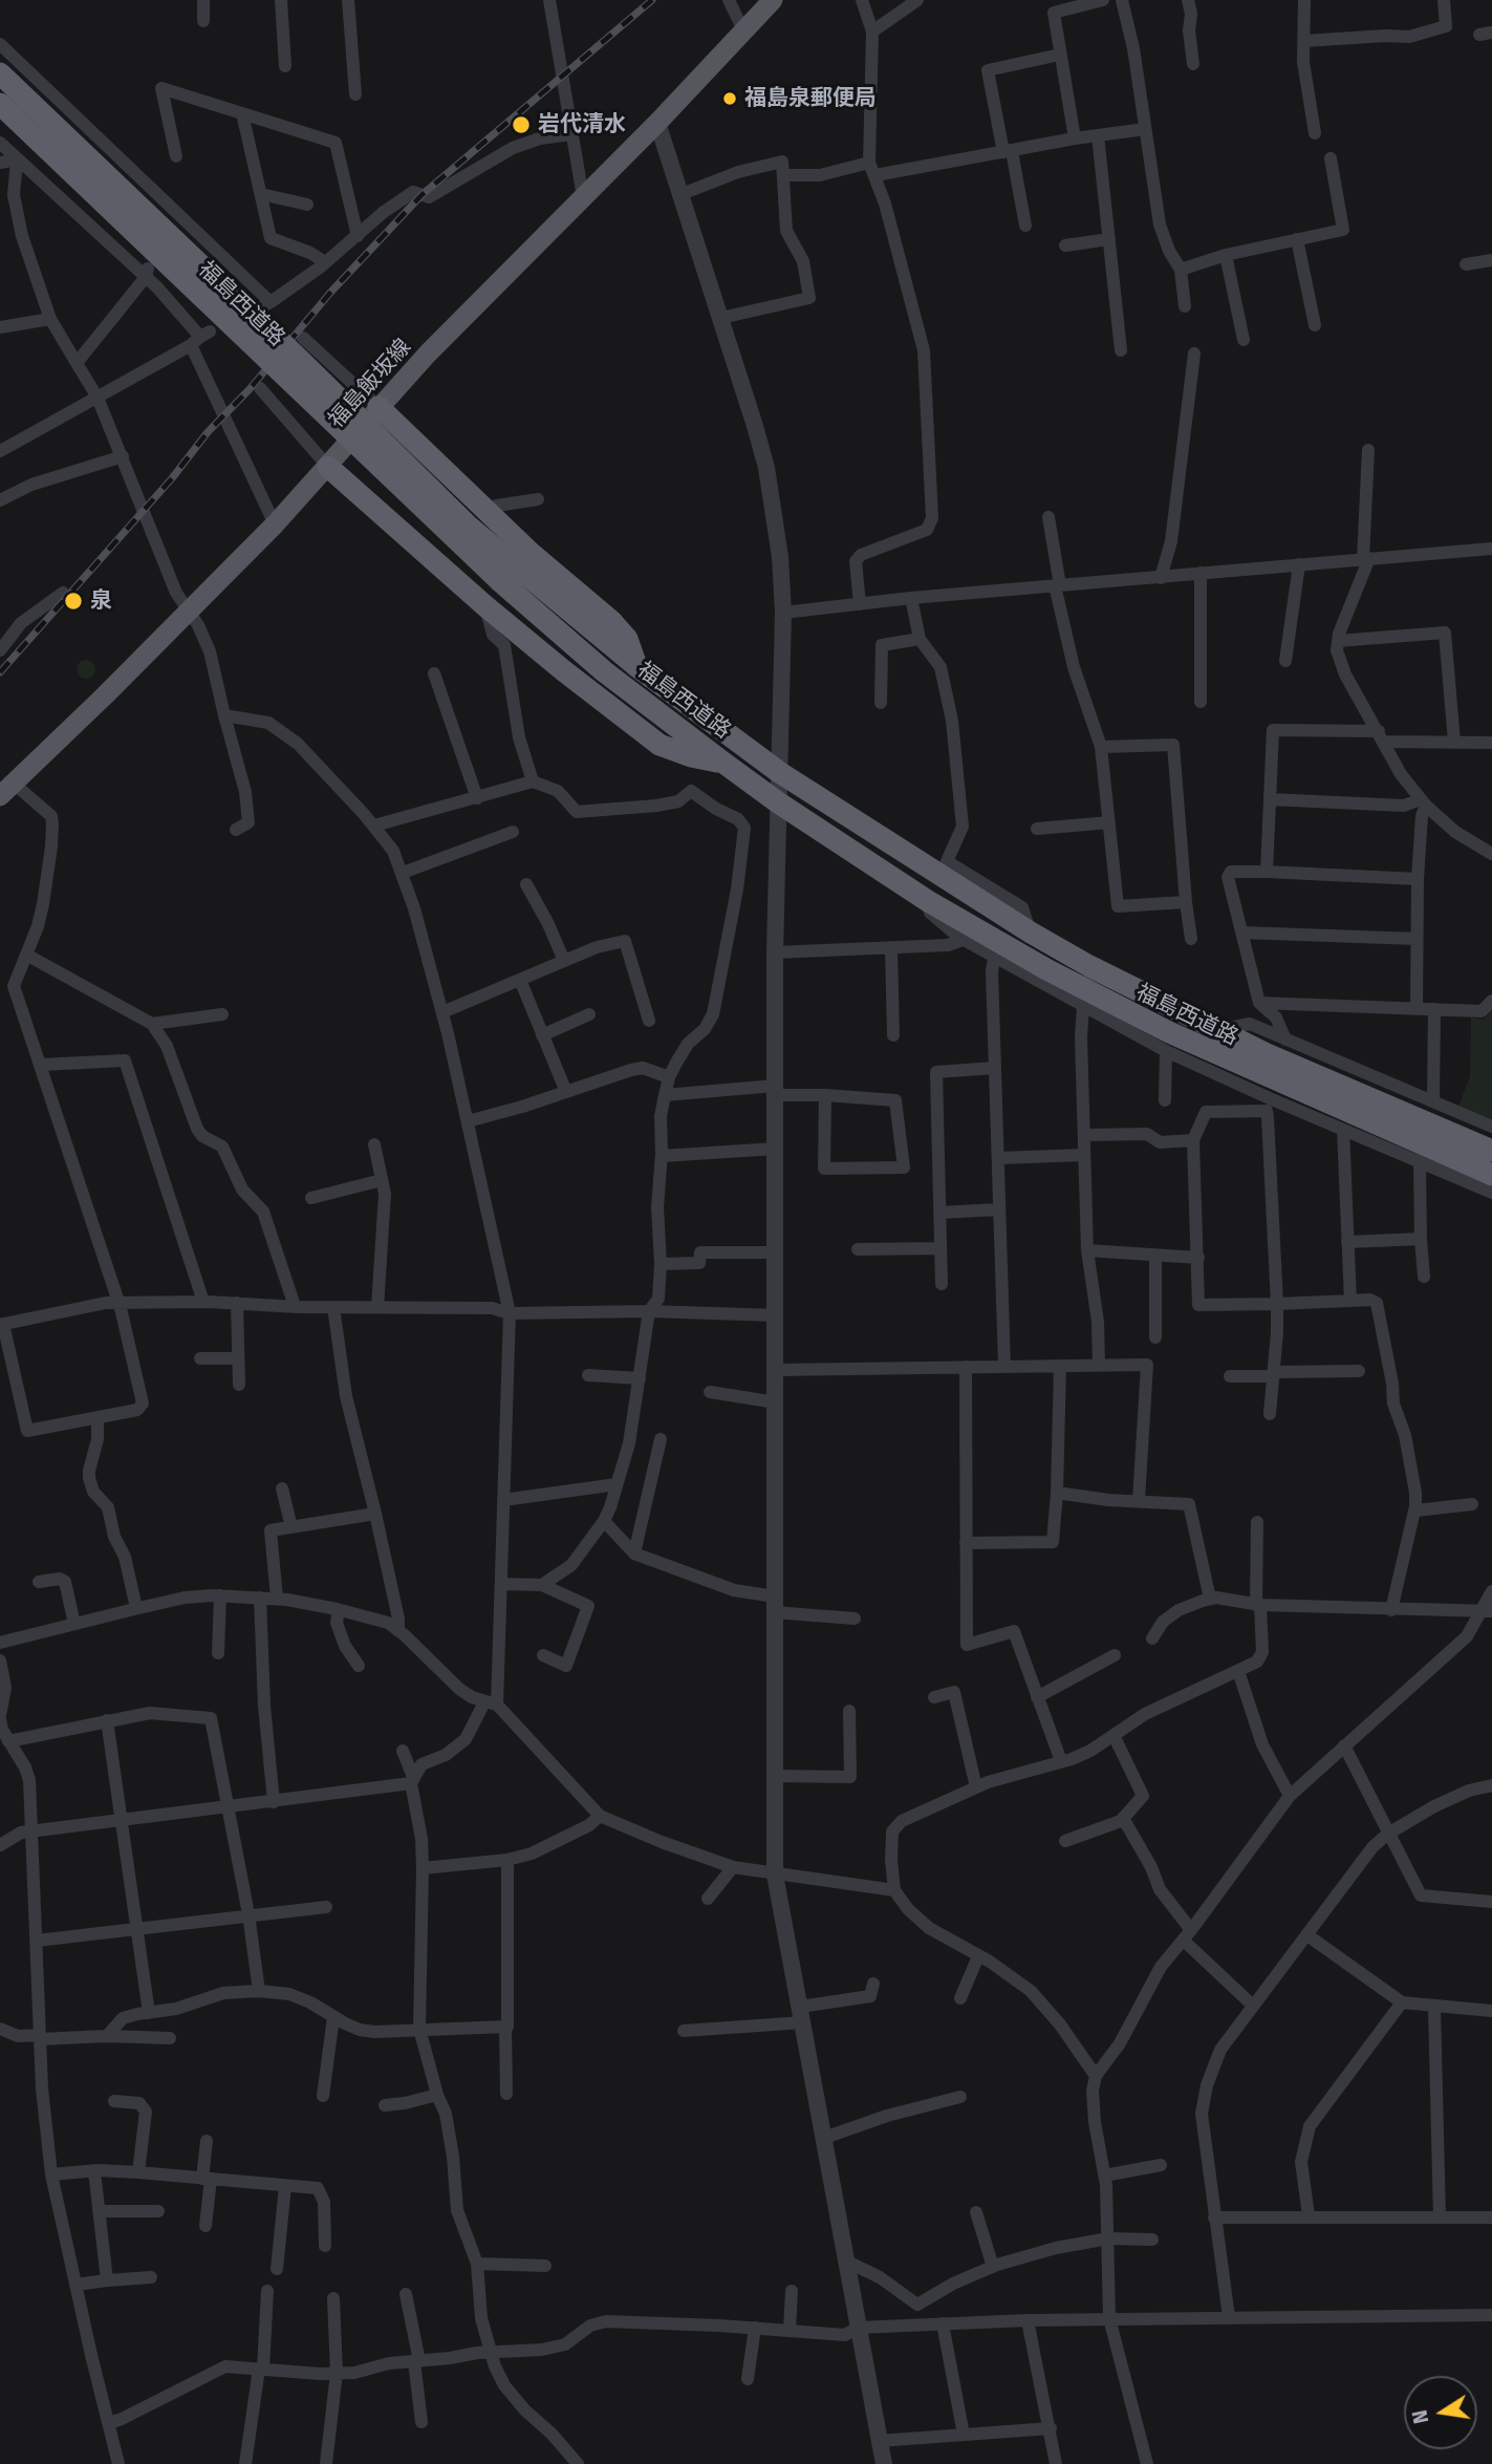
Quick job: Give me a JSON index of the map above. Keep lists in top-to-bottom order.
{
  "streets": {
    "highway": ["福島西道路"],
    "main road": ["福島飯坂線"]
  },
  "places": ["福島泉郵便局", "岩代清水", "泉"],
  "north": "left"
}
